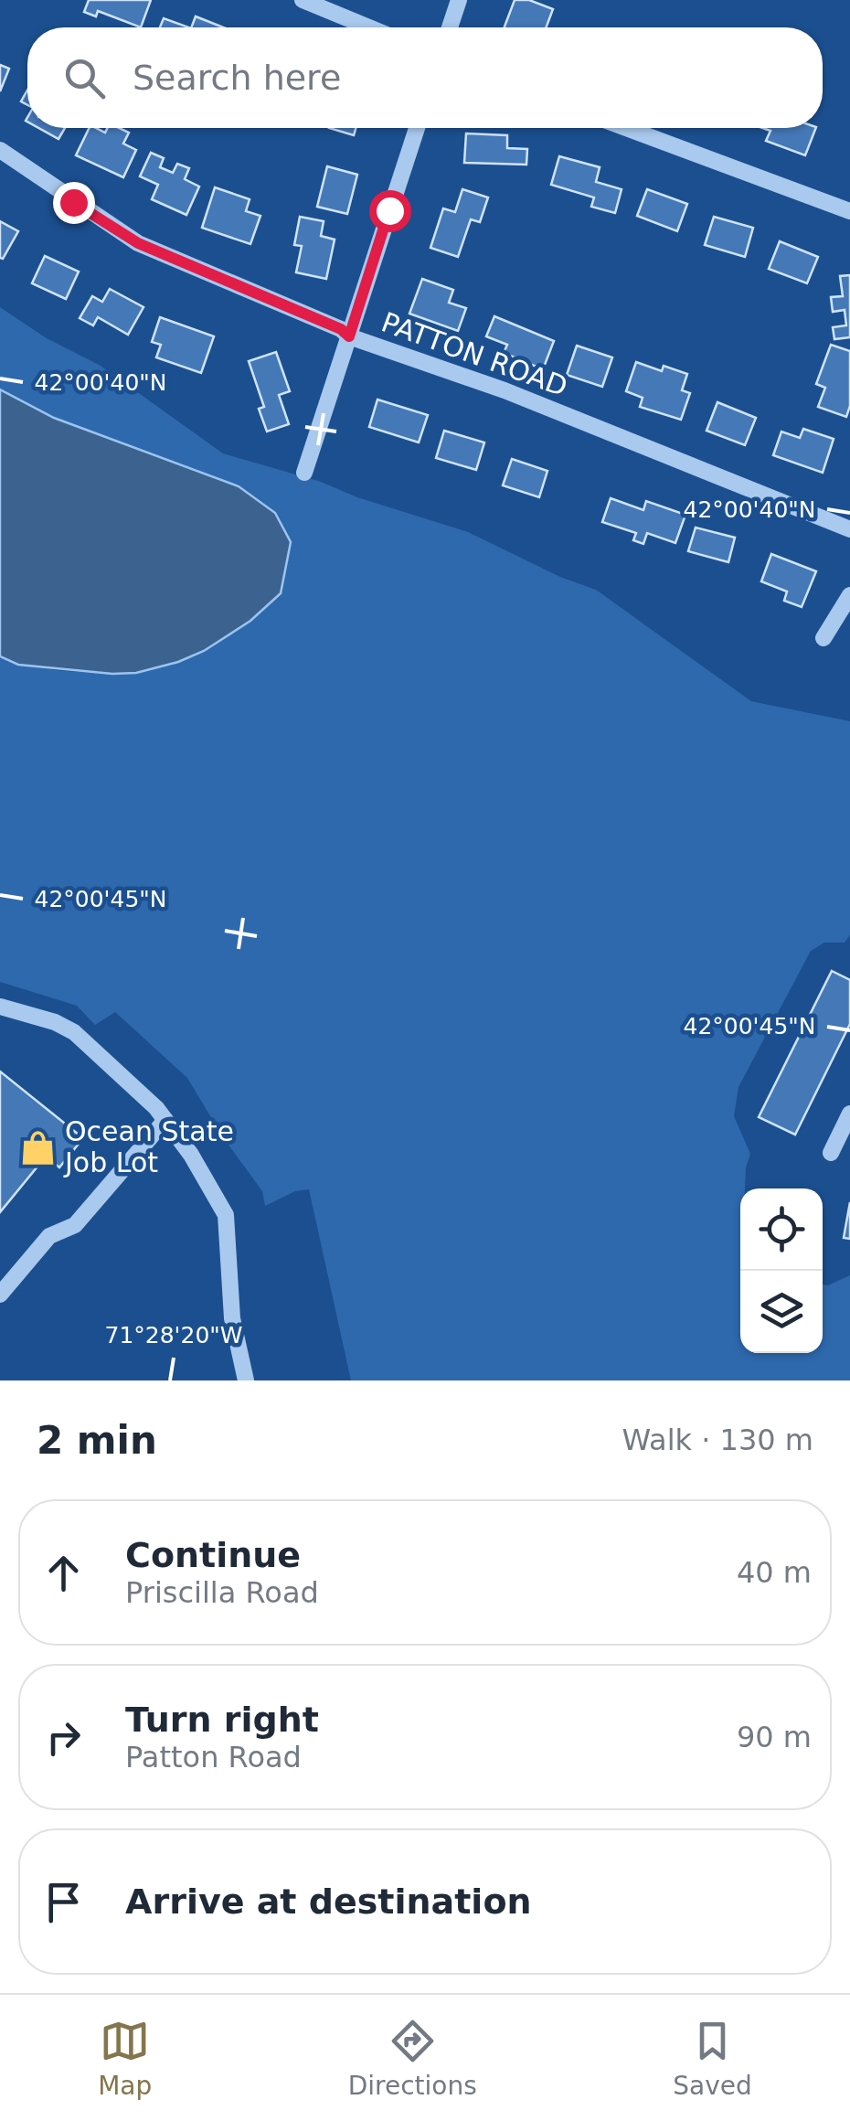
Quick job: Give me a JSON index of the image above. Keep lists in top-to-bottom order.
{
  "streets": {
    "street": ["PATTON ROAD"]
  },
  "places": {
    "shop": ["Ocean State Job Lot"]
  },
  "page": {
    "search": "Search here",
    "heading": ["2 min", "Walk · 130 m"],
    "list": [
      ["Continue", "Priscilla Road", "40 m"],
      ["Turn right", "Patton Road", "90 m"],
      "Arrive at destination"
    ],
    "nav": ["Map", "Directions", "Saved"]
  },
  "coordinates": ["42°00'40\"N", "42°00'45\"N", "71°28'20\"W"]
}
